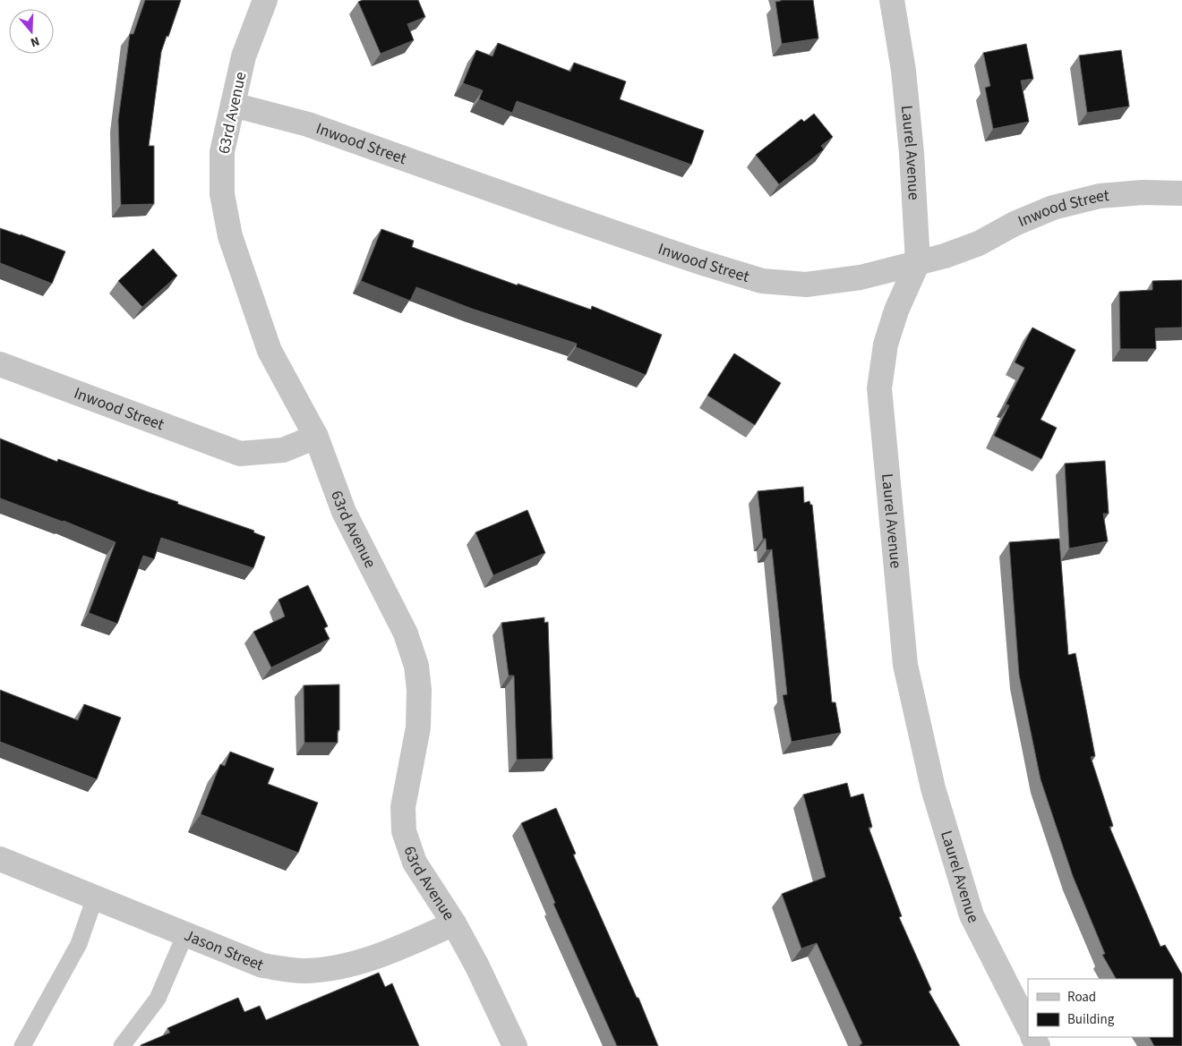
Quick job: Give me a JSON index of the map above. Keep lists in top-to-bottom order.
{
  "streets": {
    "street": [
      "63rd Avenue",
      "Inwood Street",
      "Laurel Avenue",
      "Jason Street"
    ]
  },
  "crossings": [
    ["63rd Avenue", "Inwood Street"],
    ["63rd Avenue", "Jason Street"],
    ["Inwood Street", "Laurel Avenue"]
  ],
  "legend": ["Road", "Building"],
  "north": "bottom"
}
